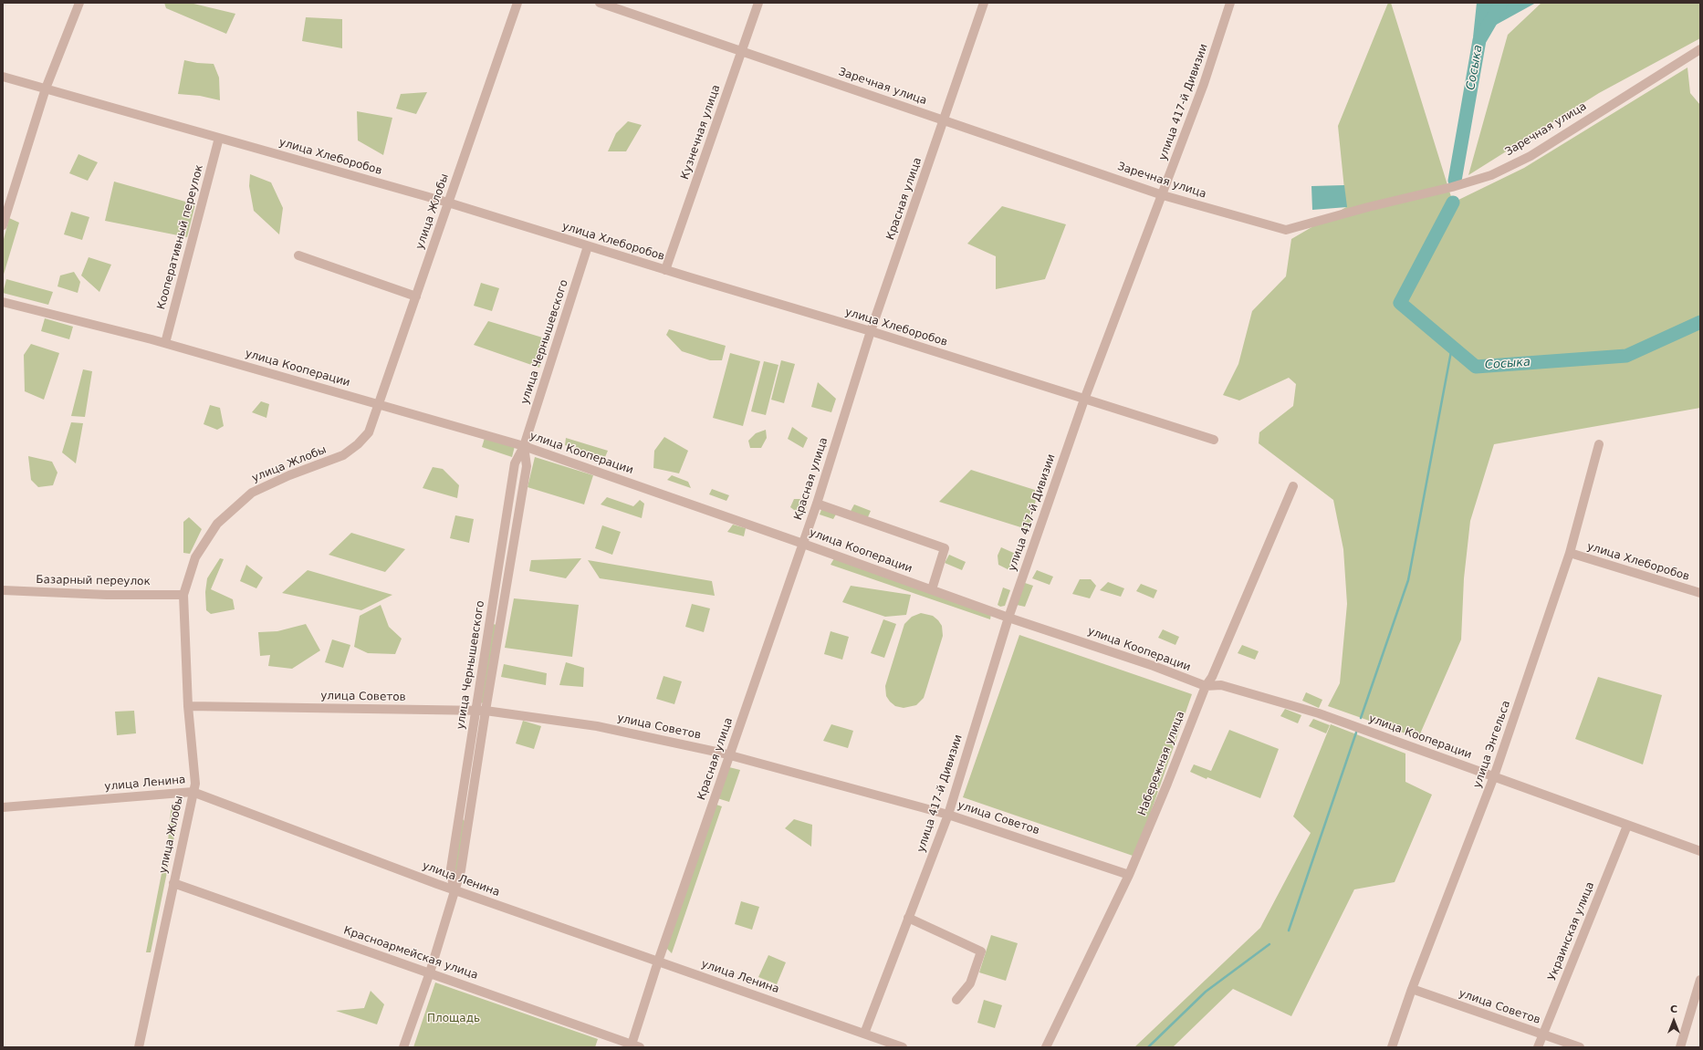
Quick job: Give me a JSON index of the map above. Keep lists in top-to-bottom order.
{
  "streets": {
    "street": [
      "Заречная улица",
      "улица 417-й Дивизии",
      "Кузнечная улица",
      "улица Хлеборобов",
      "Красная улица",
      "улица Жлобы",
      "Кооперативный переулок",
      "улица Чернышевского",
      "улица Кооперации",
      "Базарный переулок",
      "улица Советов",
      "улица Энгельса",
      "Набережная улица",
      "улица Ленина",
      "Украинская улица",
      "Красноармейская улица"
    ]
  },
  "crossings": [
    ["Заречная улица", "улица 417-й Дивизии"],
    ["Заречная улица", "Кузнечная улица"],
    ["Заречная улица", "Красная улица"],
    ["улица 417-й Дивизии", "улица Хлеборобов"],
    ["улица 417-й Дивизии", "улица Кооперации"],
    ["улица 417-й Дивизии", "улица Советов"],
    ["улица 417-й Дивизии", "улица Ленина"],
    ["Кузнечная улица", "улица Хлеборобов"],
    ["улица Хлеборобов", "Красная улица"],
    ["улица Хлеборобов", "улица Жлобы"],
    ["улица Хлеборобов", "Кооперативный переулок"],
    ["улица Хлеборобов", "улица Чернышевского"],
    ["улица Хлеборобов", "улица Энгельса"],
    ["Красная улица", "улица Кооперации"],
    ["Красная улица", "улица Советов"],
    ["Красная улица", "улица Ленина"],
    ["Красная улица", "Красноармейская улица"],
    ["улица Жлобы", "улица Кооперации"],
    ["улица Жлобы", "Базарный переулок"],
    ["улица Жлобы", "улица Советов"],
    ["улица Жлобы", "улица Ленина"],
    ["улица Жлобы", "Красноармейская улица"],
    ["Кооперативный переулок", "улица Кооперации"],
    ["улица Чернышевского", "улица Кооперации"],
    ["улица Чернышевского", "улица Советов"],
    ["улица Чернышевского", "улица Ленина"],
    ["улица Чернышевского", "Красноармейская улица"],
    ["улица Кооперации", "улица Энгельса"],
    ["улица Кооперации", "Набережная улица"],
    ["улица Кооперации", "Украинская улица"],
    ["улица Советов", "улица Энгельса"],
    ["улица Советов", "Набережная улица"],
    ["улица Советов", "Украинская улица"]
  ],
  "water": ["Сосыка"],
  "parks": ["Площадь"],
  "north": "top"
}
